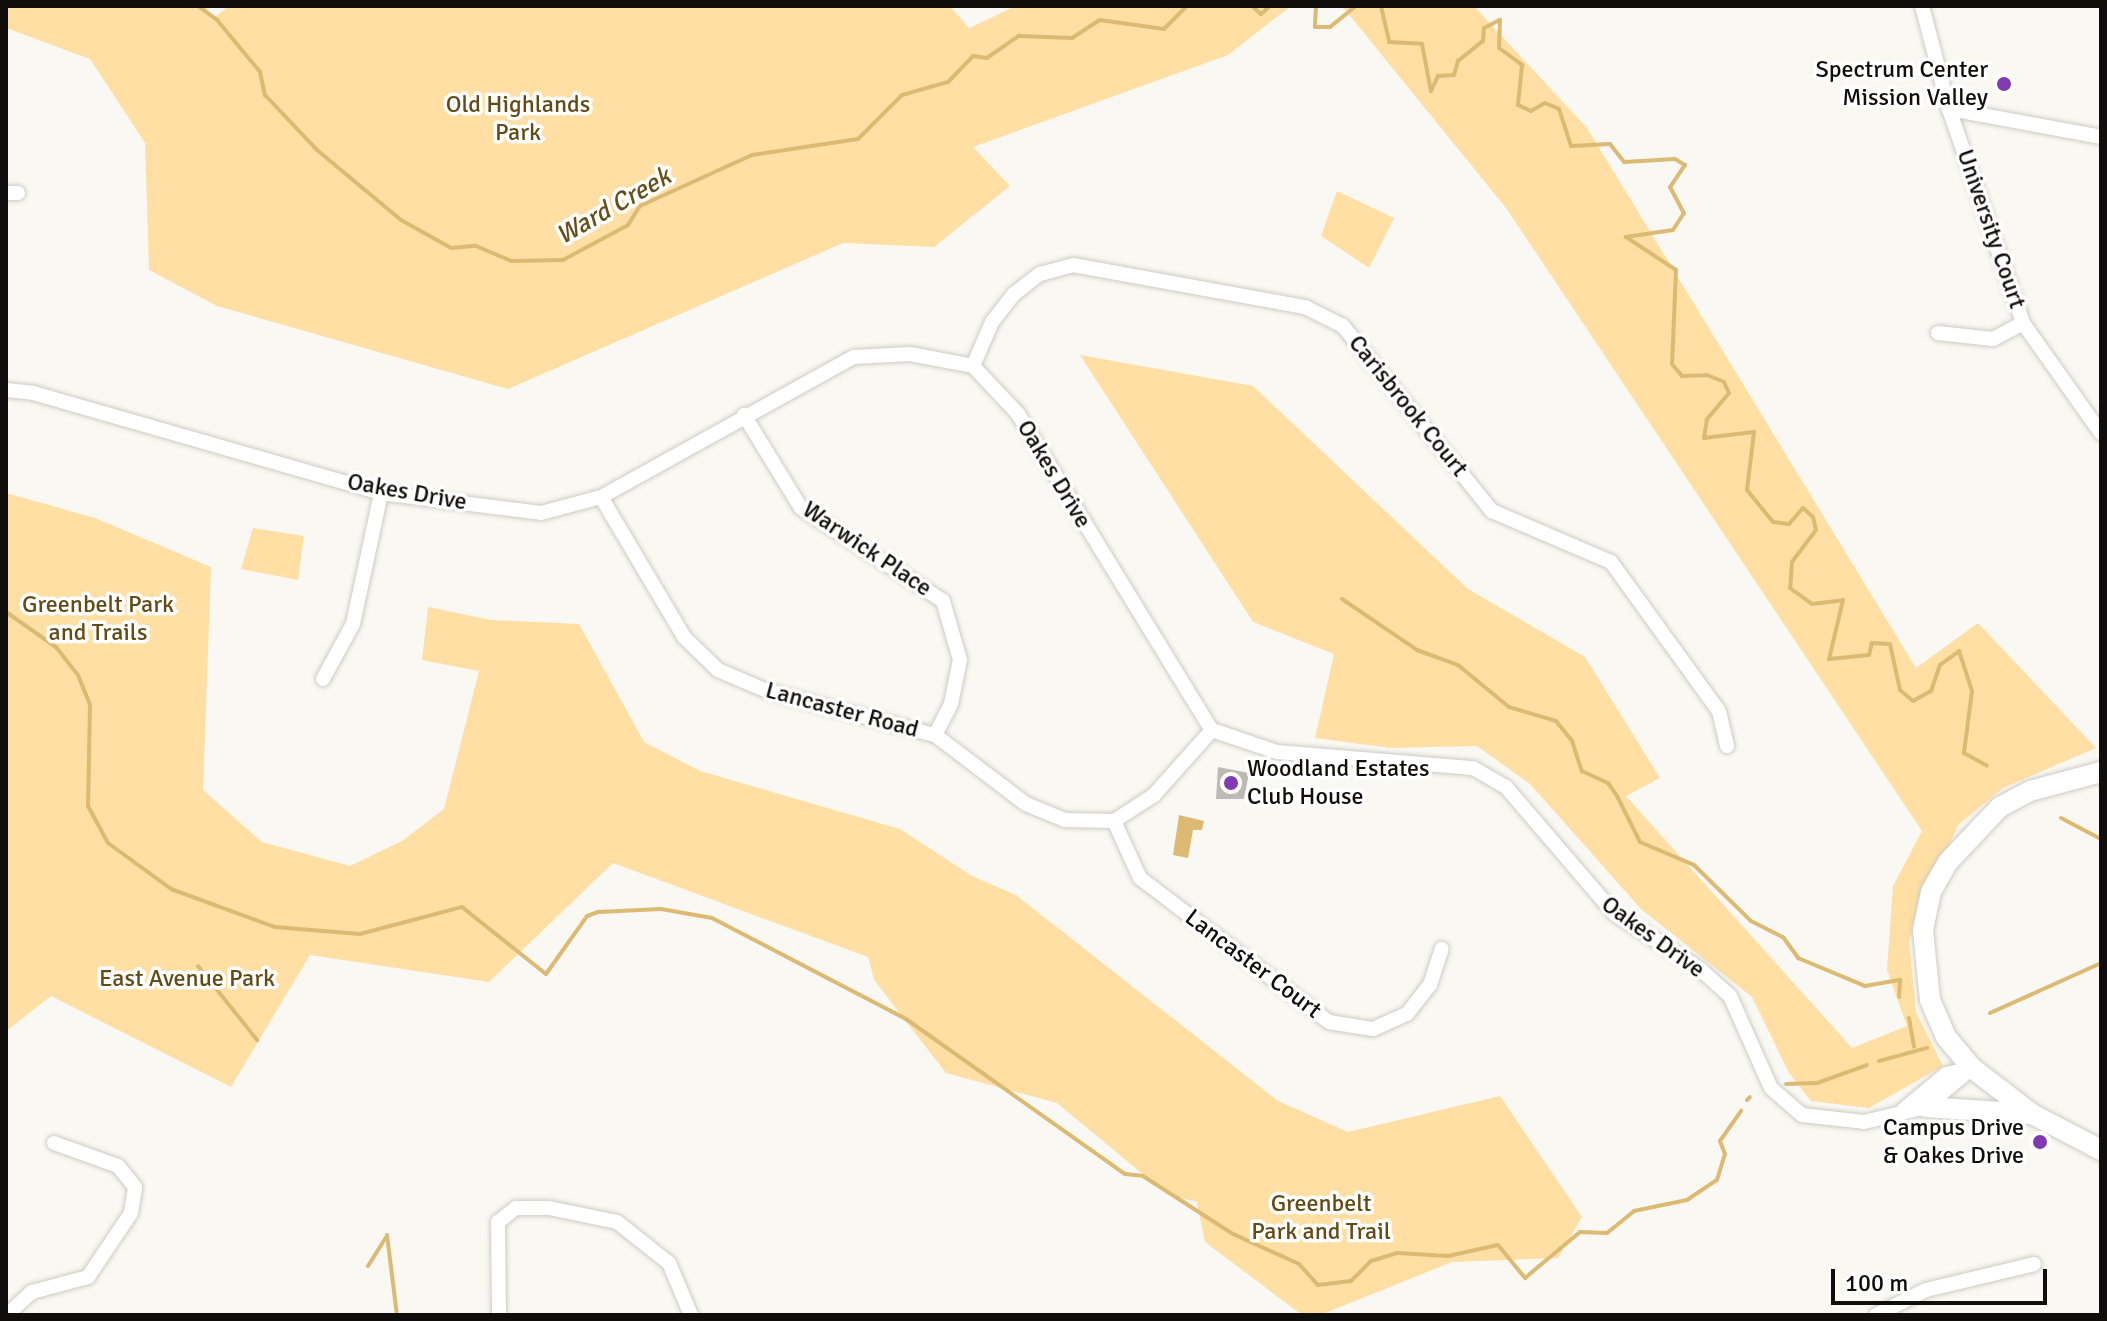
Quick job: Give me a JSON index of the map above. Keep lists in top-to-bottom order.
{
  "streets": {
    "street": [
      "University Court",
      "Carisbrook Court",
      "Oakes Drive",
      "Warwick Place",
      "Lancaster Road",
      "Lancaster Court"
    ]
  },
  "crossings": [
    ["Carisbrook Court", "Oakes Drive"],
    ["Oakes Drive", "Warwick Place"],
    ["Oakes Drive", "Lancaster Road"],
    ["Warwick Place", "Lancaster Road"],
    ["Lancaster Road", "Lancaster Court"]
  ],
  "water": ["Ward Creek"],
  "parks": [
    "Old Highlands Park",
    "Greenbelt Park and Trails",
    "East Avenue Park",
    "Greenbelt Park and Trail"
  ],
  "places": ["Spectrum Center Mission Valley", "Woodland Estates Club House", "Campus Drive & Oakes Drive"],
  "scale_bar": "100 m"
}
